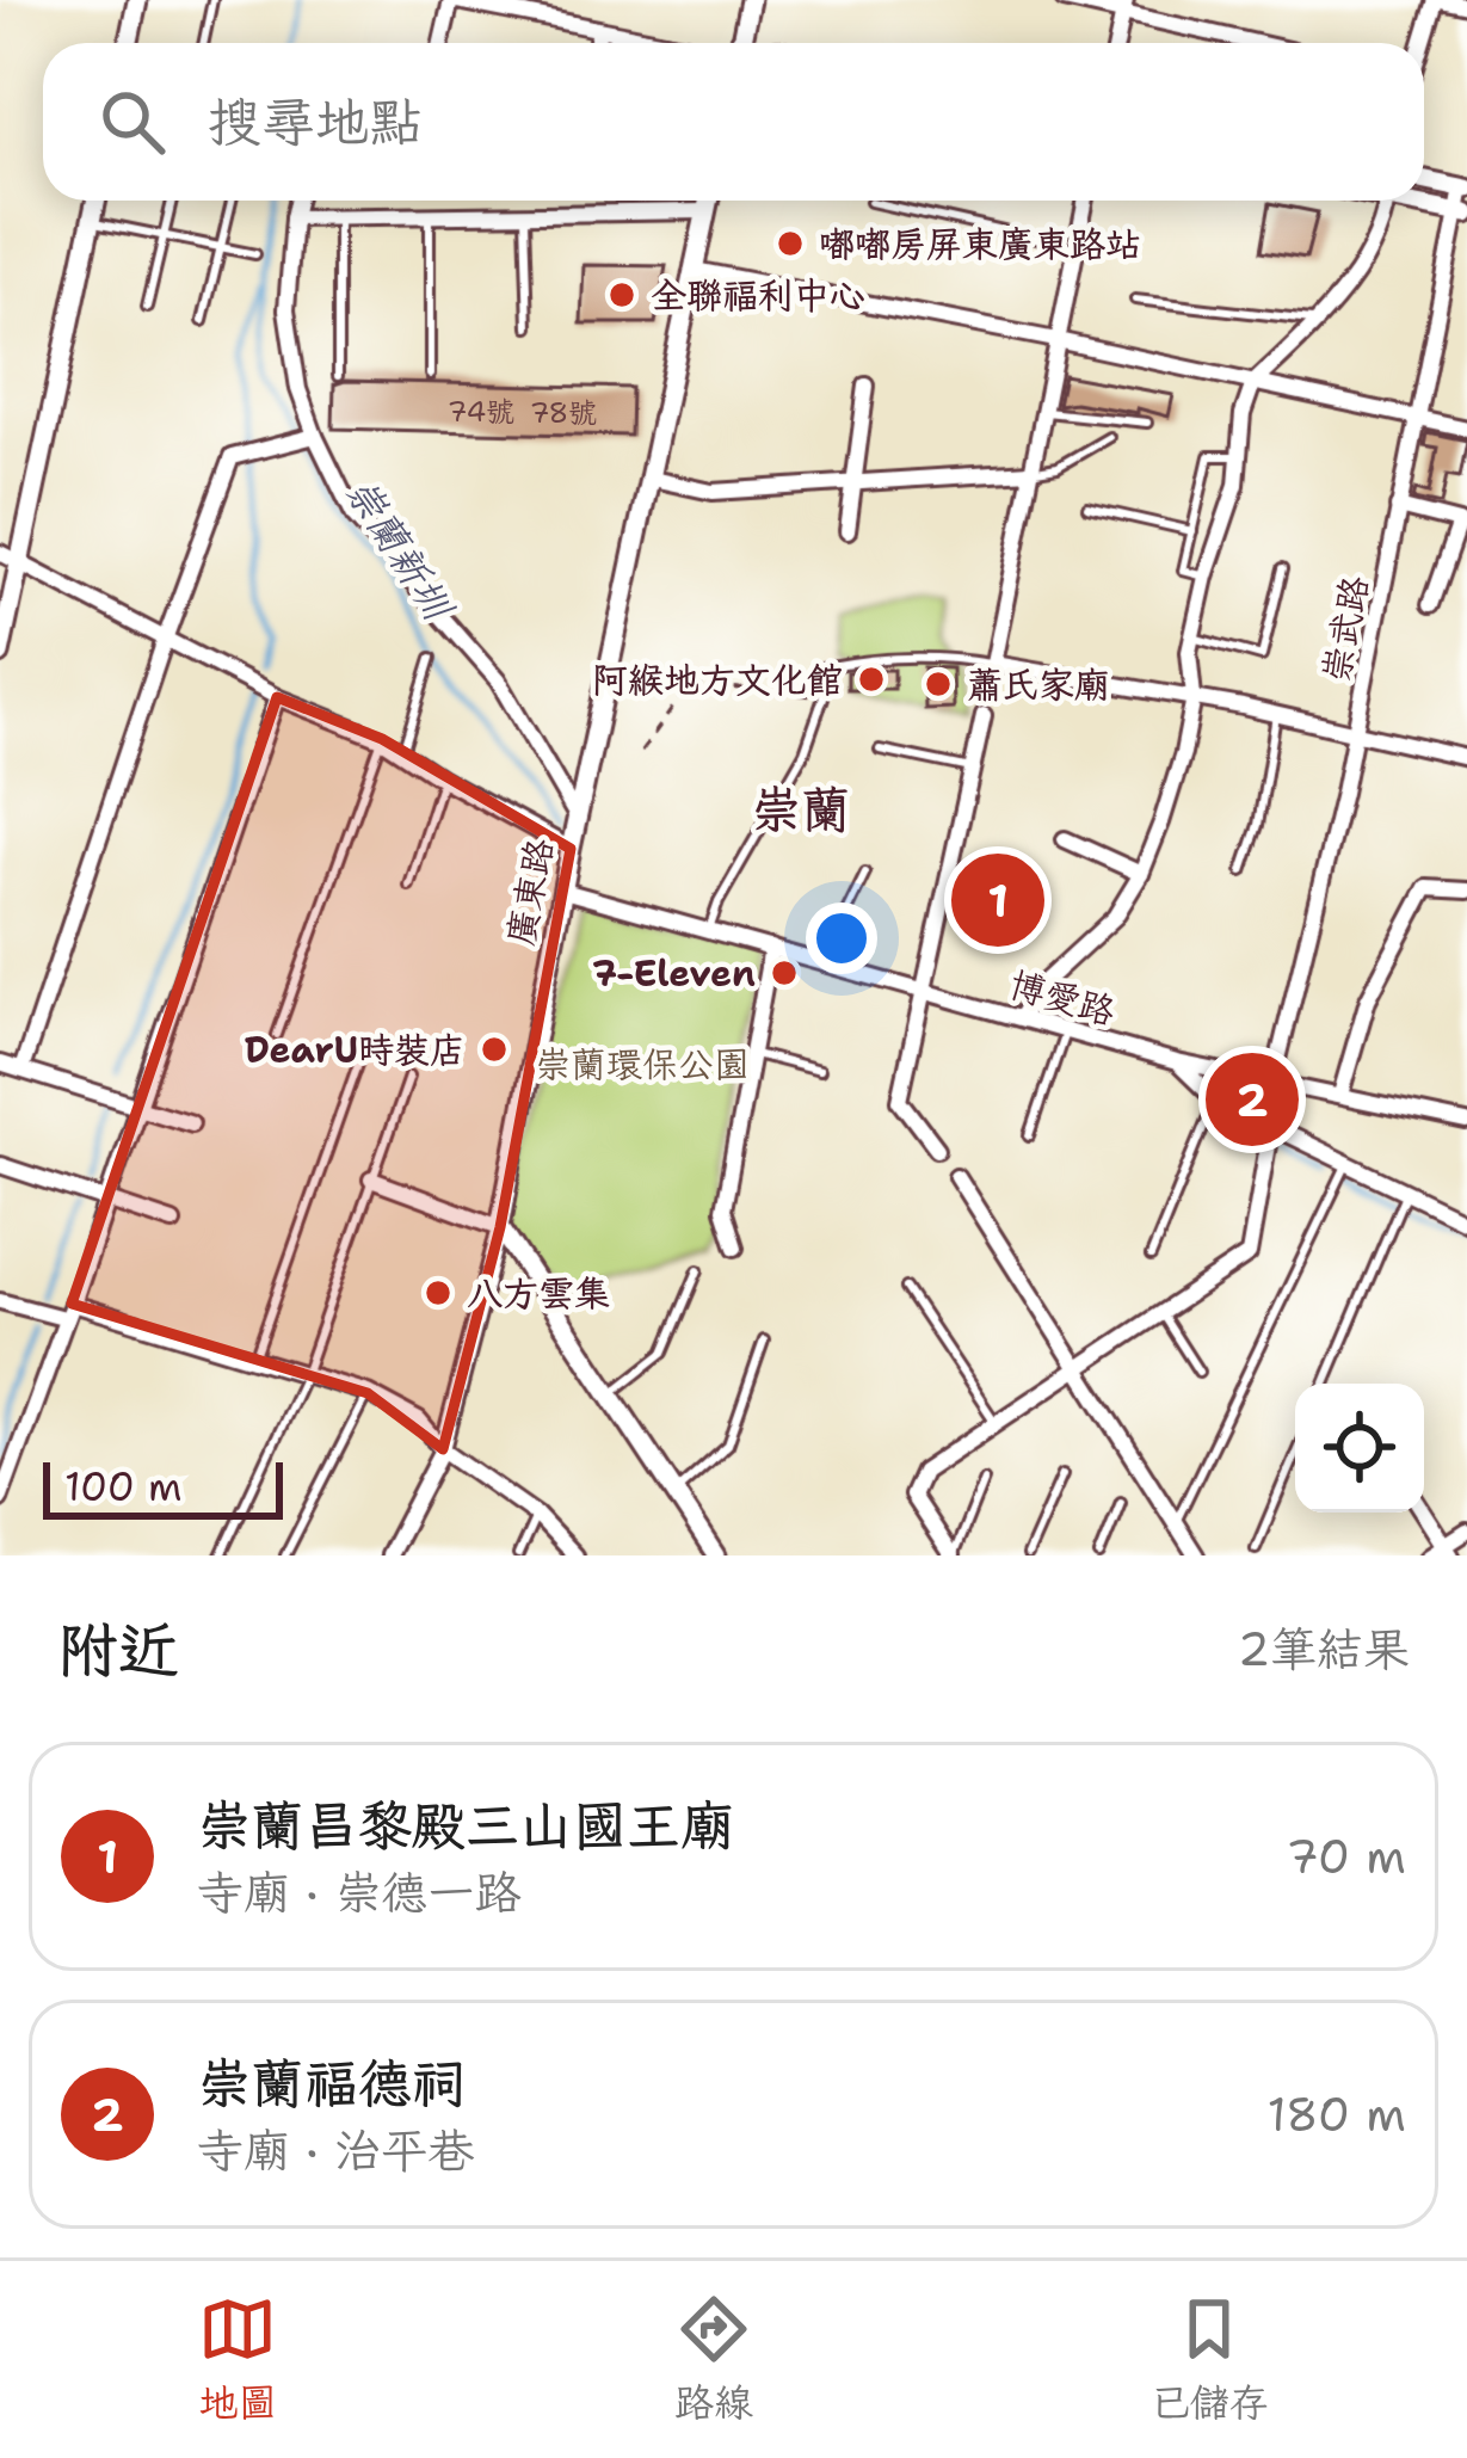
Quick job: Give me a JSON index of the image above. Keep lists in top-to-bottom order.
{
  "streets": {
    "street": ["崇武路", "廣東路", "博愛路"]
  },
  "crossings": [
    ["崇武路", "博愛路"],
    ["廣東路", "博愛路"]
  ],
  "districts": ["崇蘭"],
  "water": ["崇蘭新圳"],
  "parks": ["崇蘭環保公園"],
  "places": [
    "嘟嘟房屏東廣東路站",
    "全聯福利中心",
    "阿緱地方文化館",
    "蕭氏家廟",
    "7-Eleven",
    "DearU時裝店",
    "八方雲集"
  ],
  "house_numbers": ["74號", "78號"],
  "scale_bar": "100 m",
  "page": {
    "search": "搜尋地點",
    "pins": ["1", "2"],
    "scale": "100 m",
    "heading": ["附近", "2筆結果"],
    "list": [
      {
        "mark": "1",
        "name": "崇蘭昌黎殿三山國王廟",
        "note": "寺廟 · 崇德一路",
        "value": "70 m"
      },
      {
        "mark": "2",
        "name": "崇蘭福德祠",
        "note": "寺廟 · 治平巷",
        "value": "180 m"
      }
    ],
    "nav": ["地圖", "路線", "已儲存"]
  }
}
